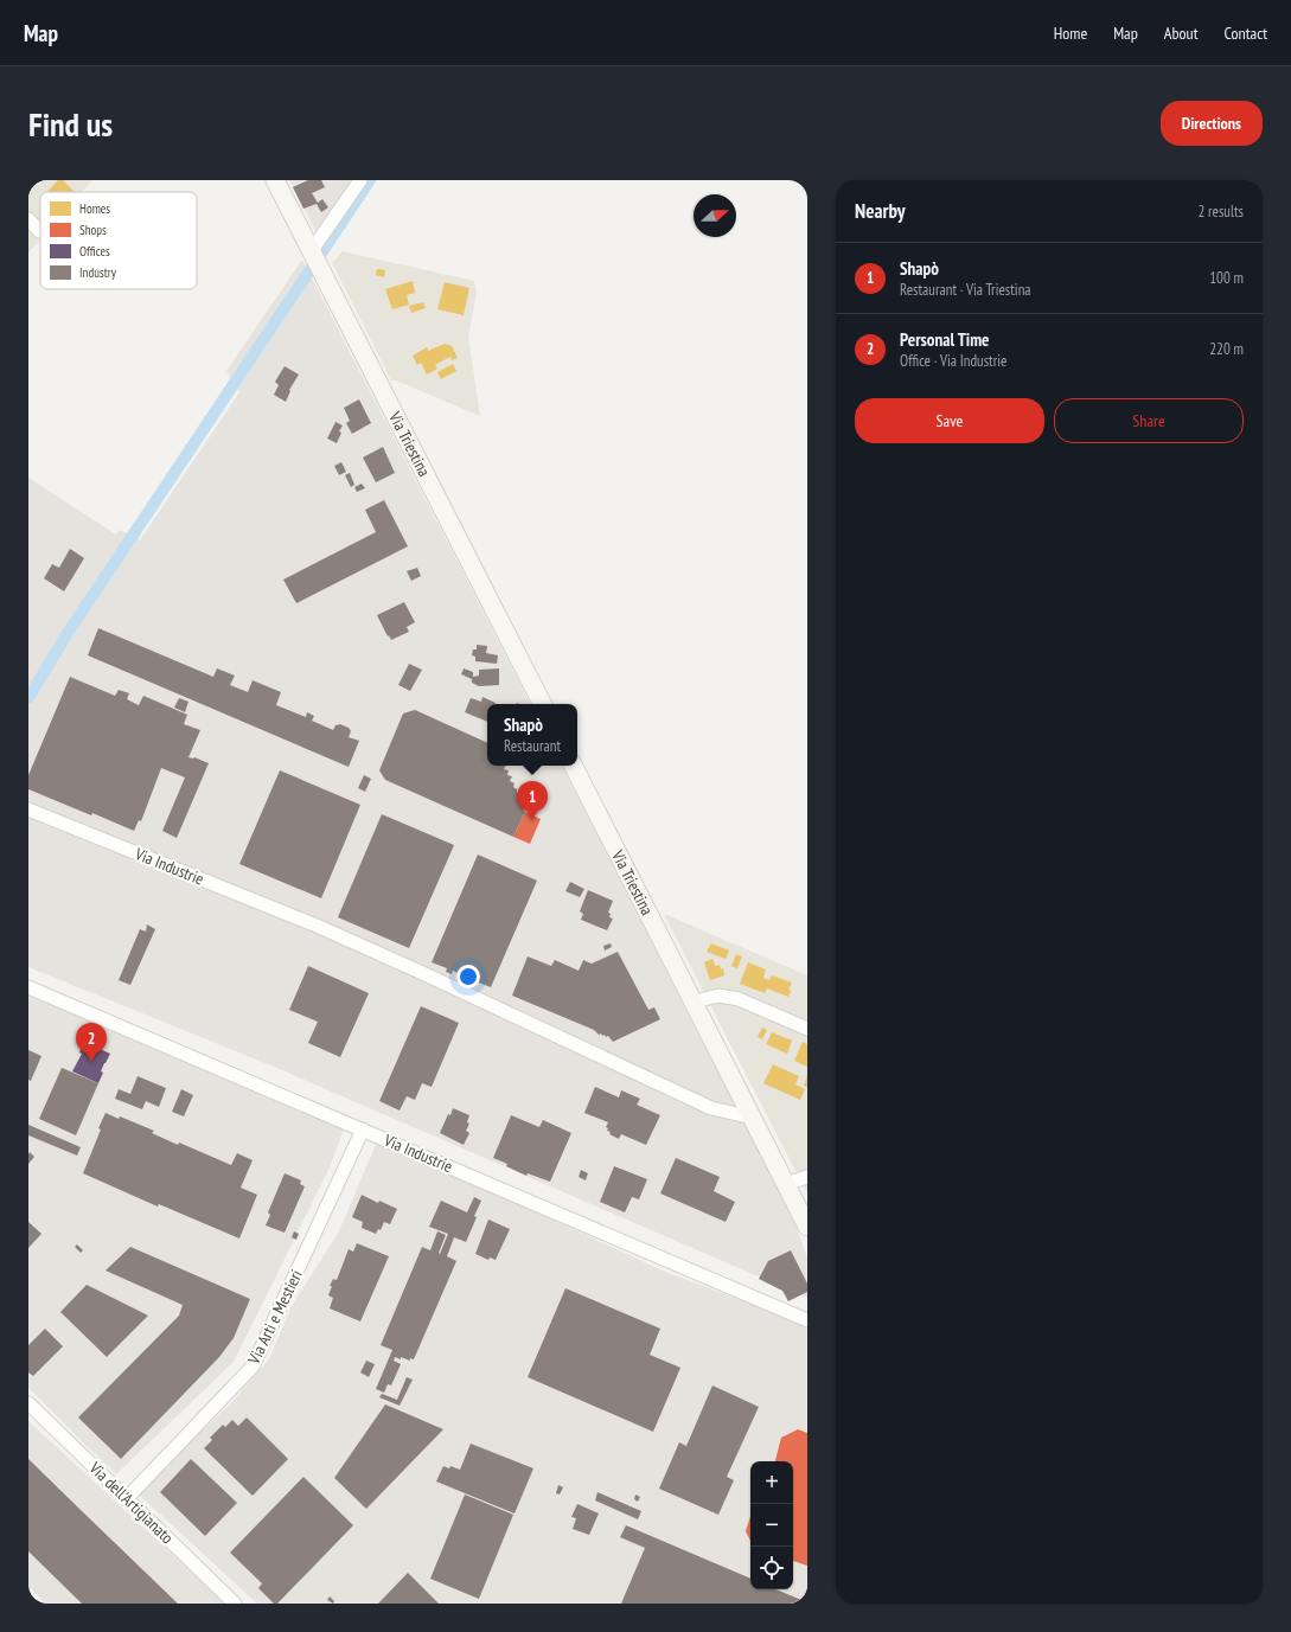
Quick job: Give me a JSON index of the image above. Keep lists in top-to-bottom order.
{
  "streets": {
    "main road": ["Via Triestina"],
    "street": ["Via Industrie", "Via Arti e Mestieri", "Via dell'Artigianato"]
  },
  "crossings": [
    ["Via Triestina", "Via Industrie"],
    ["Via Industrie", "Via Arti e Mestieri"],
    ["Via Arti e Mestieri", "Via dell'Artigianato"]
  ],
  "legend": [
    "Homes",
    "Shops",
    "Offices",
    "Industry"
  ],
  "north": "right",
  "page": {
    "header": "Map",
    "nav": [
      "Home",
      "Map",
      "About",
      "Contact"
    ],
    "buttons": [
      "Directions",
      ["Save", "Share"]
    ],
    "title": "Find us",
    "heading": ["Nearby", "2 results"],
    "list": [
      {
        "mark": "1",
        "name": "Shapò",
        "note": "Restaurant · Via Triestina",
        "value": "100 m"
      },
      {
        "mark": "2",
        "name": "Personal Time",
        "note": "Office · Via Industrie",
        "value": "220 m"
      }
    ],
    "popup": ["Shapò", "Restaurant"],
    "pins": ["1", "2"],
    "map_buttons": ["+", "−"]
  }
}
